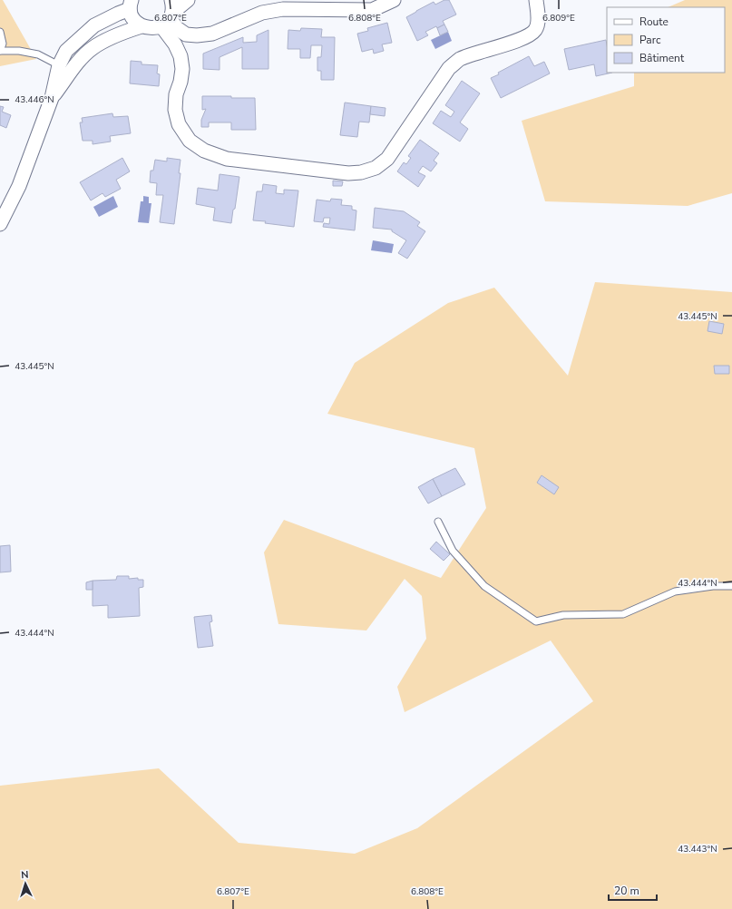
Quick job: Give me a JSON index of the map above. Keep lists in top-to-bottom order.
{
  "legend": ["Route", "Parc", "Bâtiment"],
  "scale_bar": "20 m",
  "north": "top",
  "coordinates": [
    "6.807°E",
    "6.808°E",
    "6.809°E",
    "43.446°N",
    "43.445°N",
    "43.444°N",
    "43.443°N"
  ]
}
